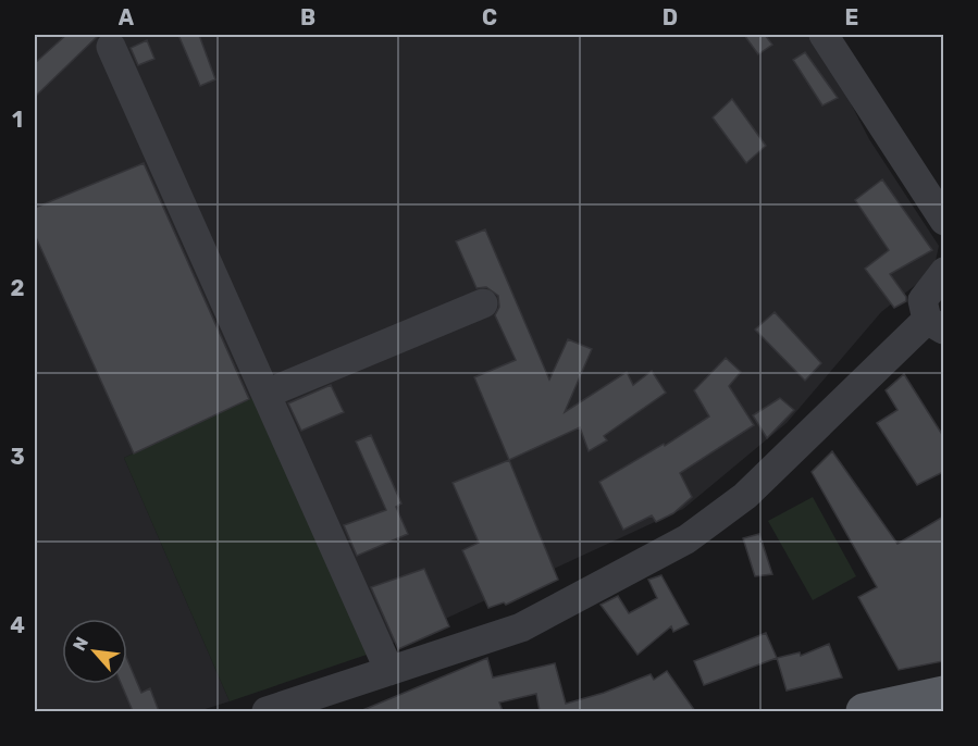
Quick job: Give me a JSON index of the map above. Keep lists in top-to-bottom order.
{
  "north": "top left",
  "grid": {
    "columns": [
      "A",
      "B",
      "C",
      "D",
      "E"
    ],
    "rows": [
      "1",
      "2",
      "3",
      "4"
    ]
  }
}
